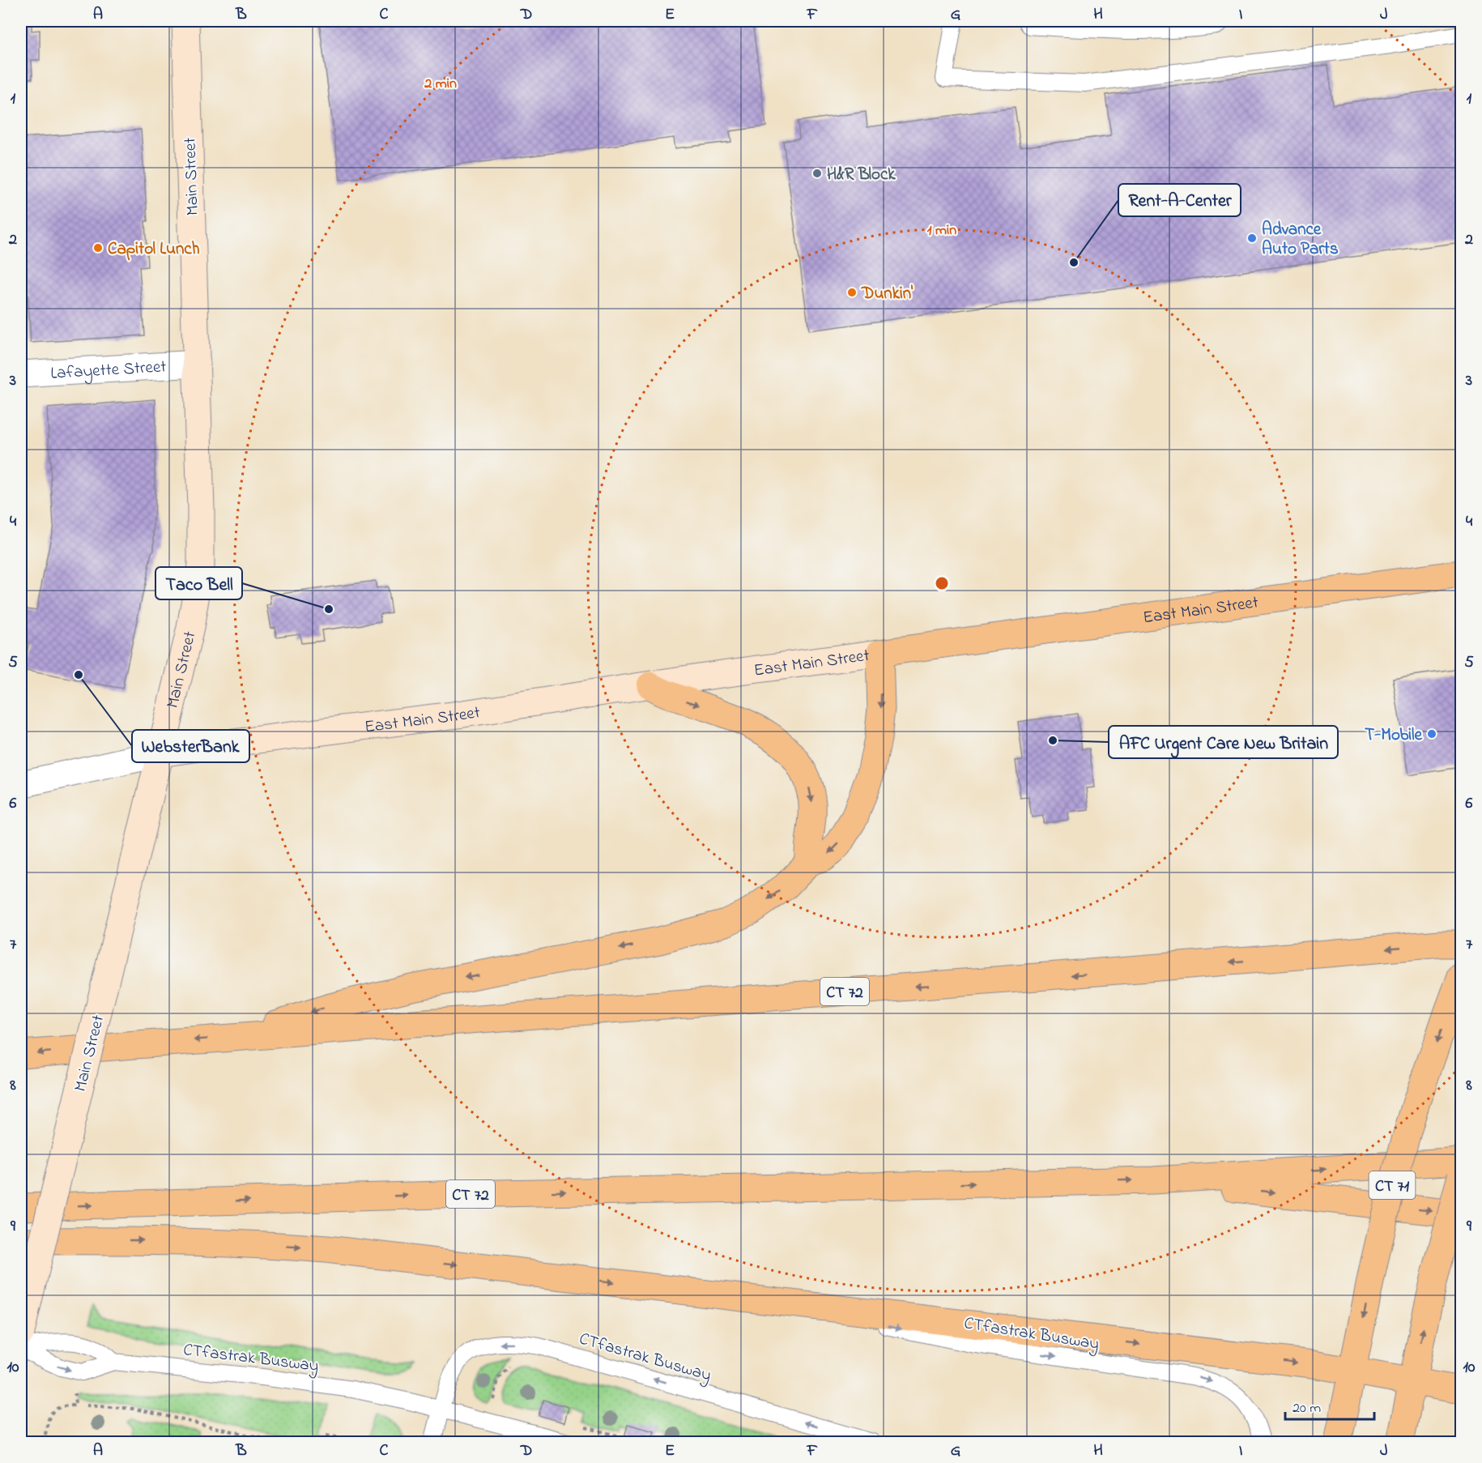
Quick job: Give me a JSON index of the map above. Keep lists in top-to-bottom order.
{
  "streets": {
    "main road": [
      "Main Street",
      "East Main Street",
      "CT 72",
      "CT 71"
    ],
    "street": ["Lafayette Street"],
    "lane": ["CTfastrak Busway"]
  },
  "crossings": [
    ["Main Street", "Lafayette Street"],
    ["Main Street", "East Main Street"]
  ],
  "places": [
    "H&R Block",
    "Advance Auto Parts",
    "Capitol Lunch",
    "Rent-A-Center",
    "Dunkin'",
    "Taco Bell",
    "WebsterBank",
    "T-Mobile",
    "AFC Urgent Care New Britain"
  ],
  "scale_bar": "20 m",
  "grid": {
    "columns": [
      "A",
      "B",
      "C",
      "D",
      "E",
      "F",
      "G",
      "H",
      "I",
      "J"
    ],
    "rows": [
      "1",
      "2",
      "3",
      "4",
      "5",
      "6",
      "7",
      "8",
      "9",
      "10"
    ]
  },
  "rings": ["2 min", "1 min"]
}
